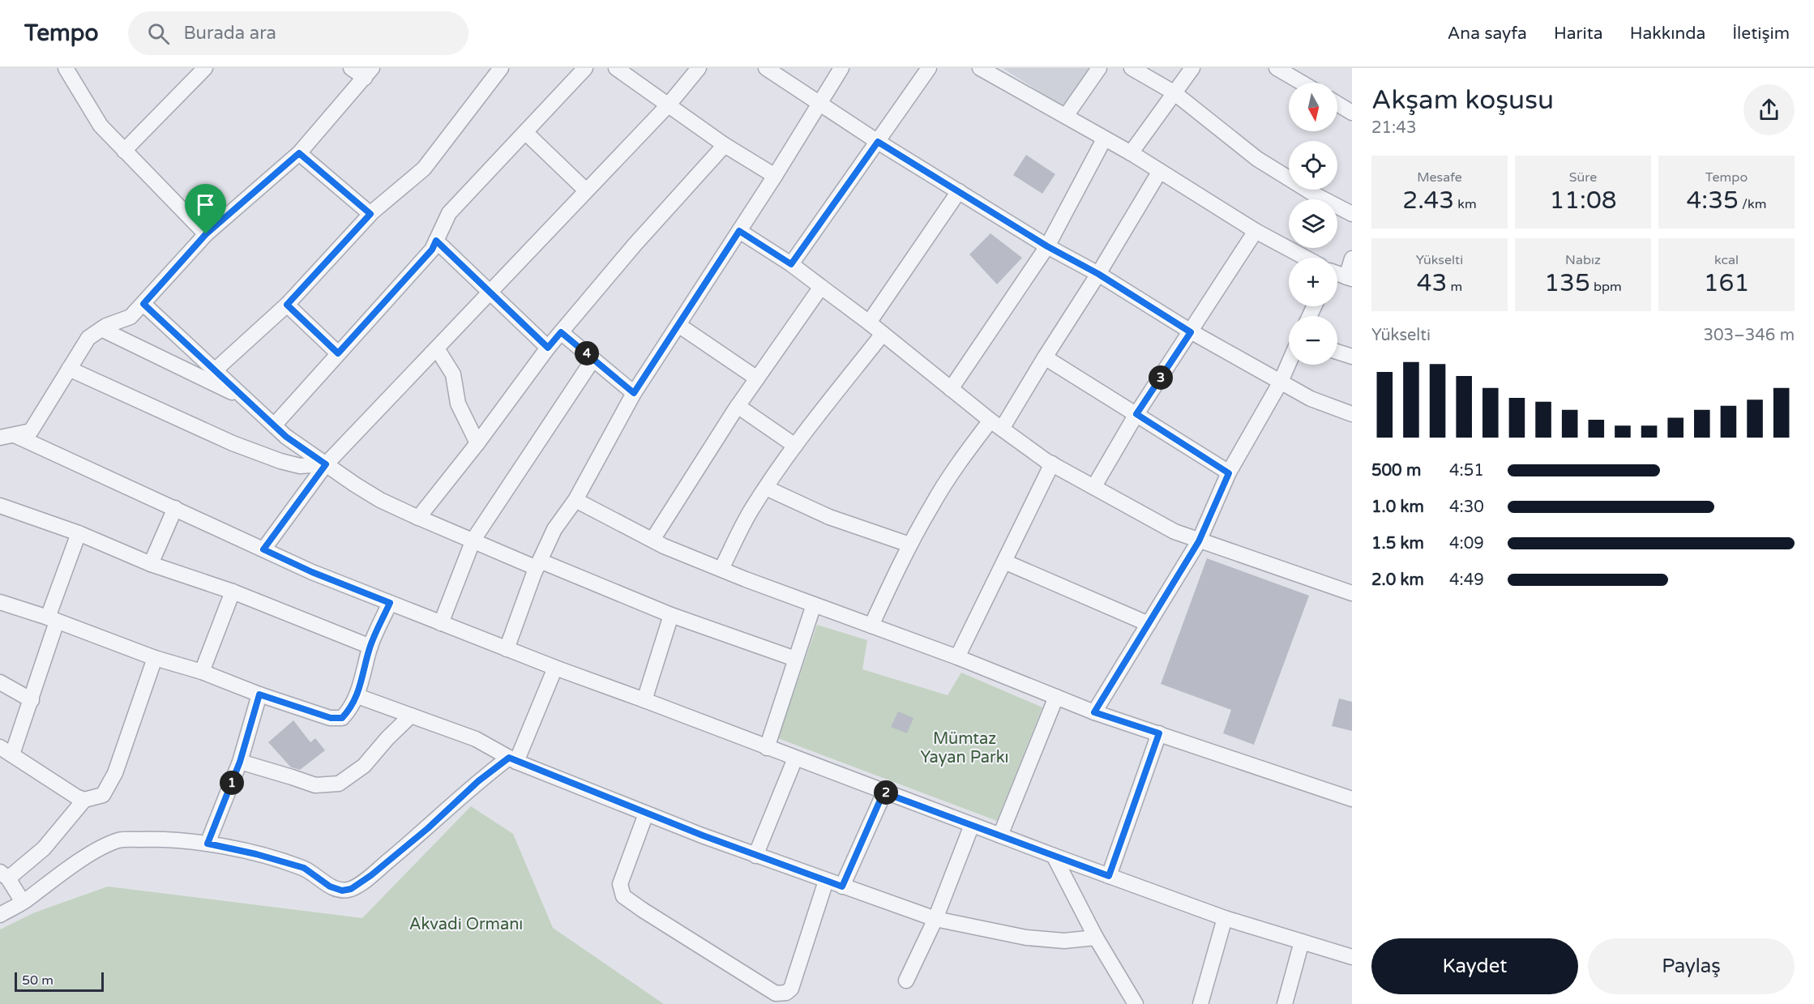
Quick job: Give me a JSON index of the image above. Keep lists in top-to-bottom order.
{
  "parks": ["Mümtaz Yayan Parkı", "Akvadi Ormanı"],
  "scale_bar": "50 m",
  "north": "bottom",
  "page": {
    "header": "Tempo",
    "search": "Burada ara",
    "nav": [
      "Ana sayfa",
      "Harita",
      "Hakkında",
      "İletişim"
    ],
    "heading": ["Akşam koşusu", "21:43"],
    "map_buttons": ["+", "−"],
    "stats": [
      ["Mesafe", "2.43 km"],
      ["Süre", "11:08"],
      ["Tempo", "4:35 /km"],
      ["Yükselti", "43 m"],
      ["Nabız", "135 bpm"],
      ["kcal", "161"]
    ],
    "chart": ["Yükselti", "303–346 m"],
    "pins": [
      "4",
      "3",
      "1",
      "2"
    ],
    "list": [
      {
        "name": "500 m",
        "note": "4:51"
      },
      {
        "name": "1.0 km",
        "note": "4:30"
      },
      {
        "name": "1.5 km",
        "note": "4:09"
      },
      {
        "name": "2.0 km",
        "note": "4:49"
      }
    ],
    "buttons": ["Kaydet", "Paylaş"],
    "scale": "50 m"
  }
}
